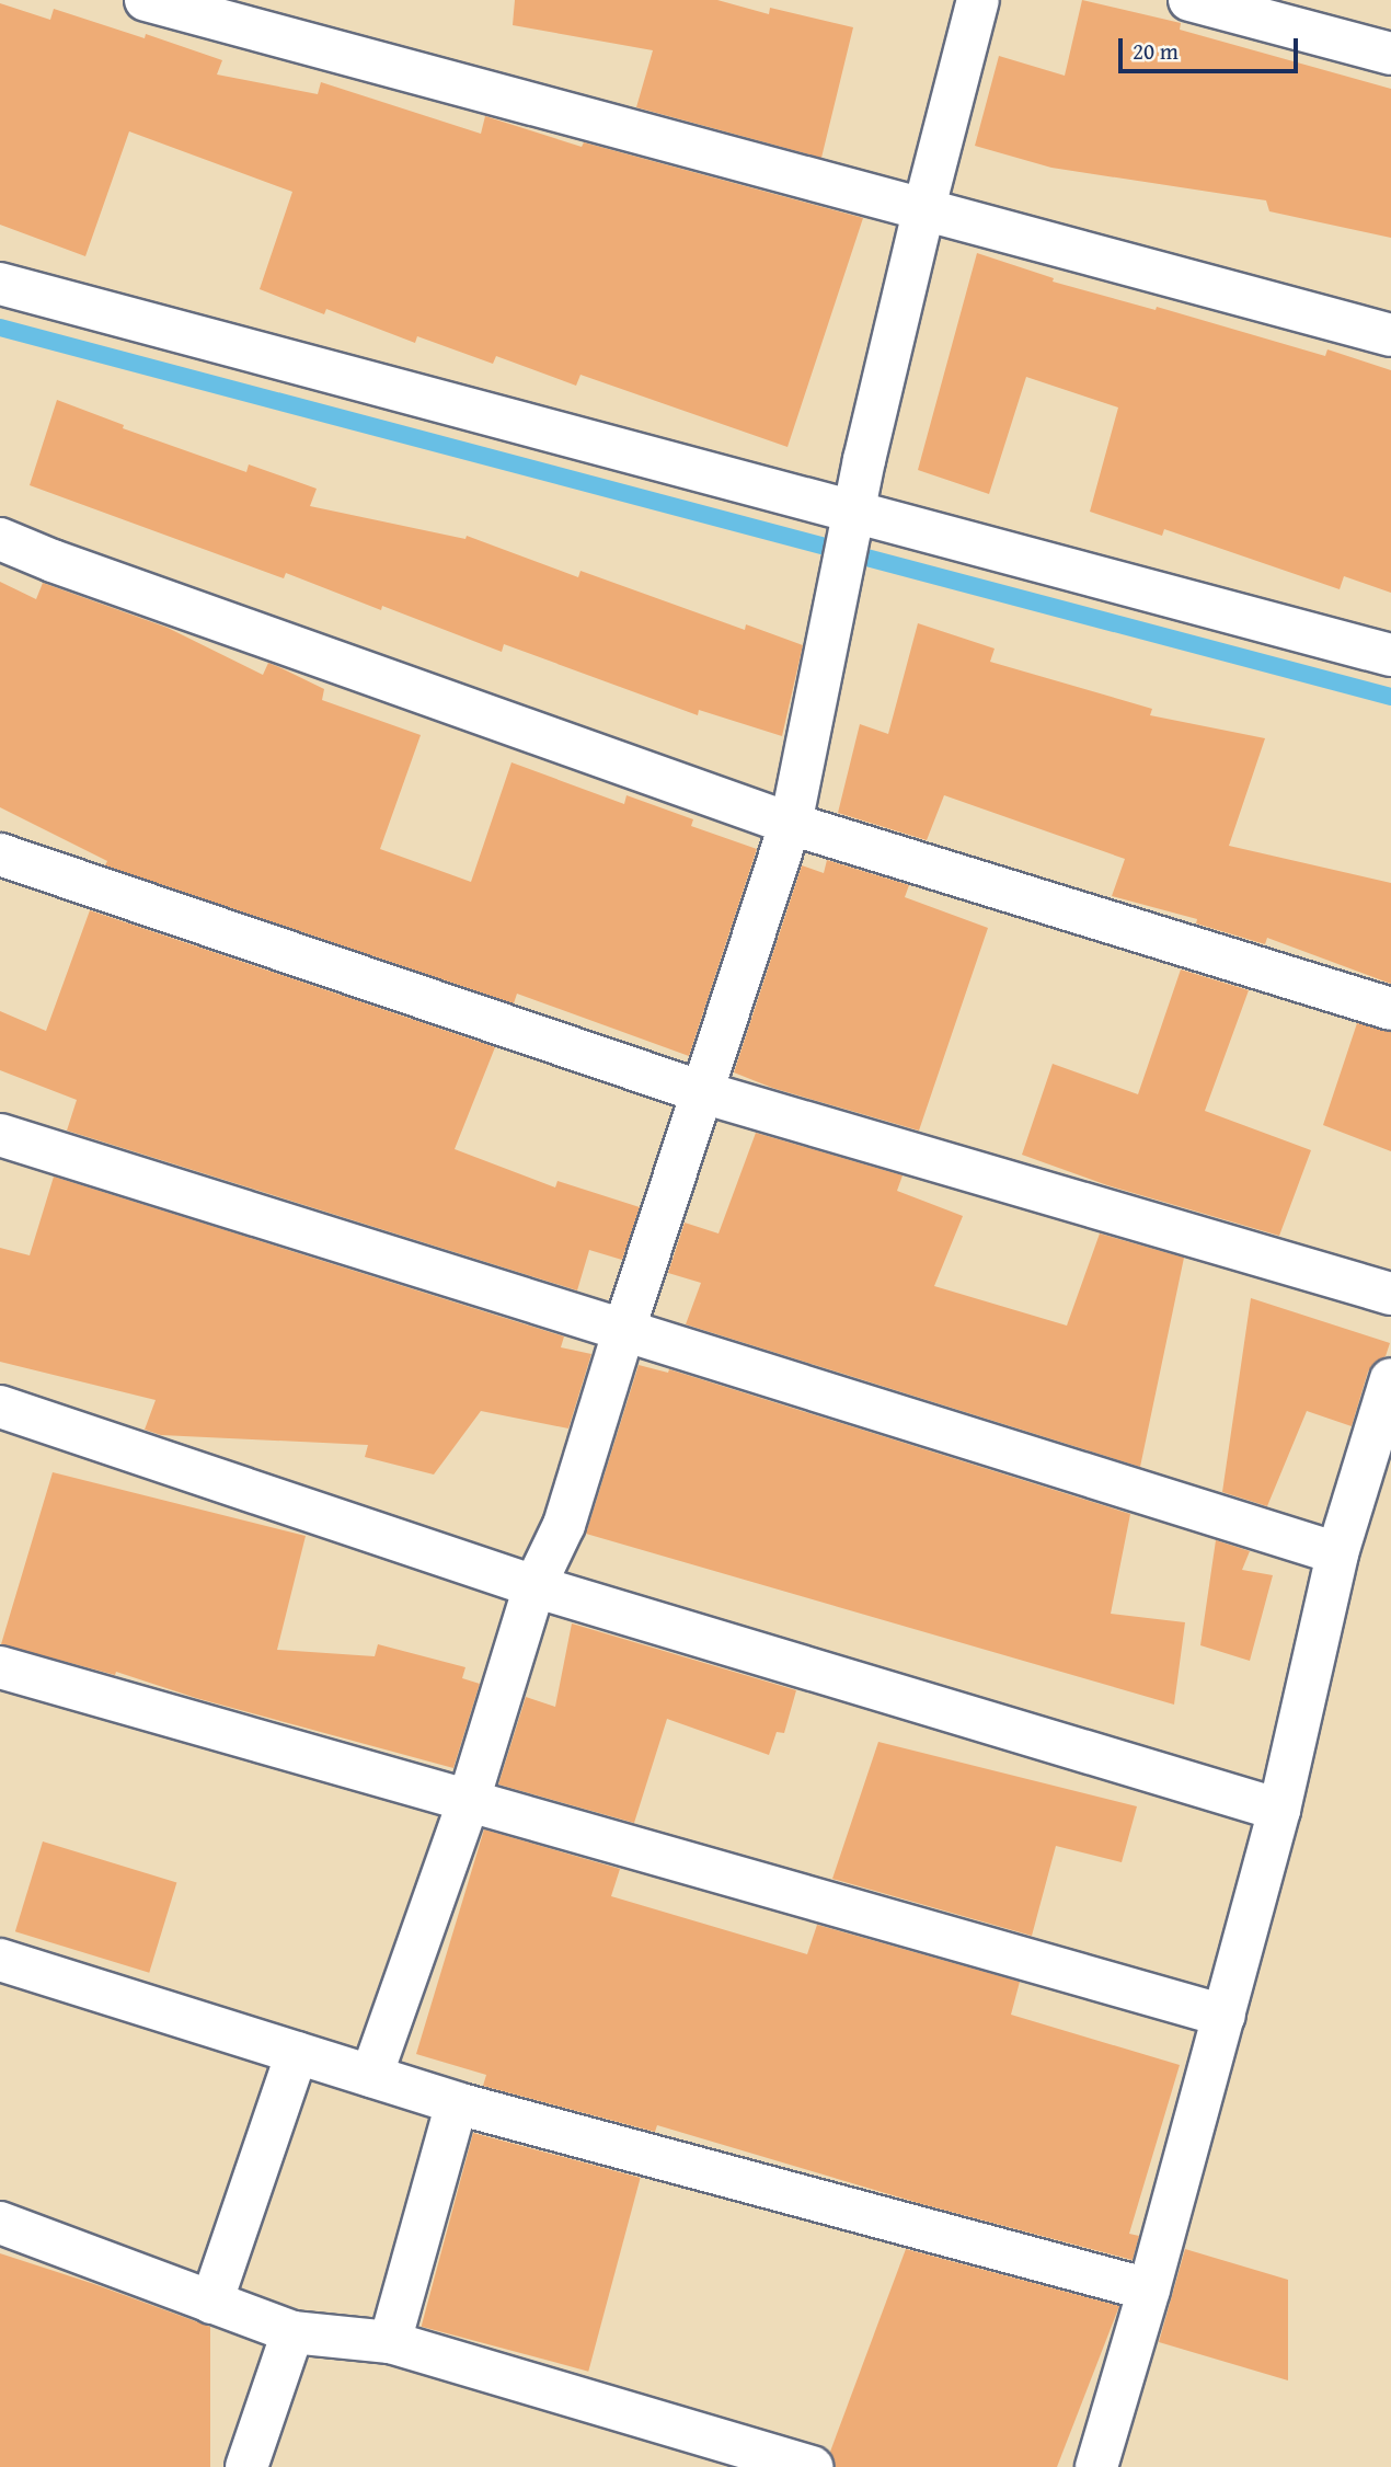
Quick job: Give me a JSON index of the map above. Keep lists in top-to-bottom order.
{
  "scale_bar": "20 m"
}
